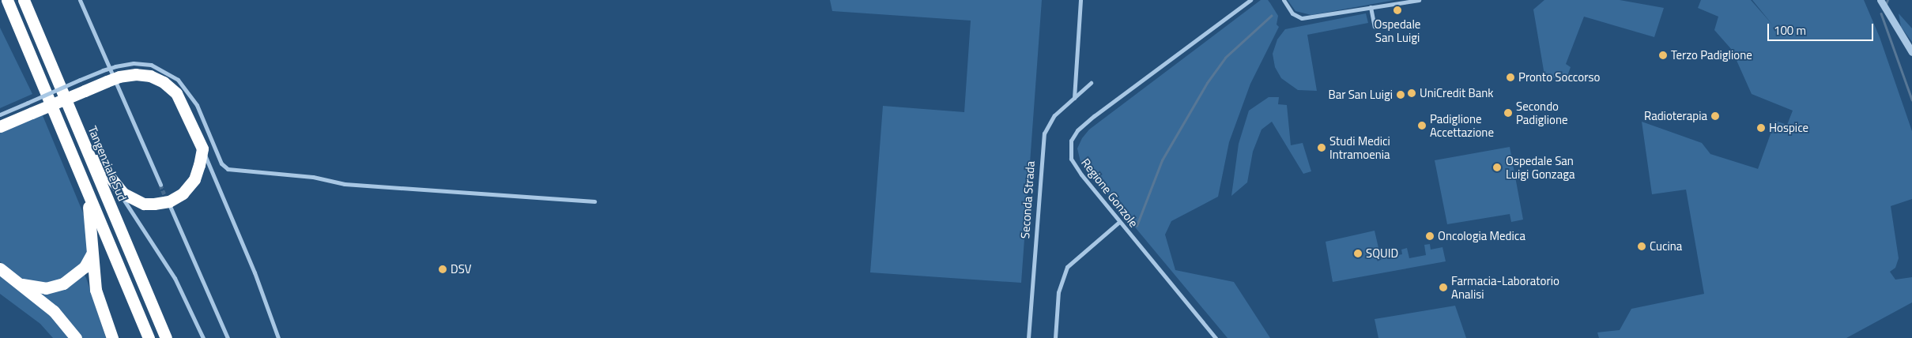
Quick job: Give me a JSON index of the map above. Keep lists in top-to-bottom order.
{
  "streets": {
    "highway": ["Tangenziale Sud"],
    "street": ["Regione Gonzole", "Seconda Strada"]
  },
  "places": [
    "Ospedale San Luigi",
    "Terzo Padiglione",
    "Pronto Soccorso",
    "UniCredit Bank",
    "Bar San Luigi",
    "Secondo Padiglione",
    "Radioterapia",
    "Padiglione Accettazione",
    "Hospice",
    "Studi Medici Intramoenia",
    "Ospedale San Luigi Gonzaga",
    "Oncologia Medica",
    "Cucina",
    "SQUID",
    "DSV",
    "Farmacia-Laboratorio Analisi"
  ],
  "scale_bar": "100 m"
}
